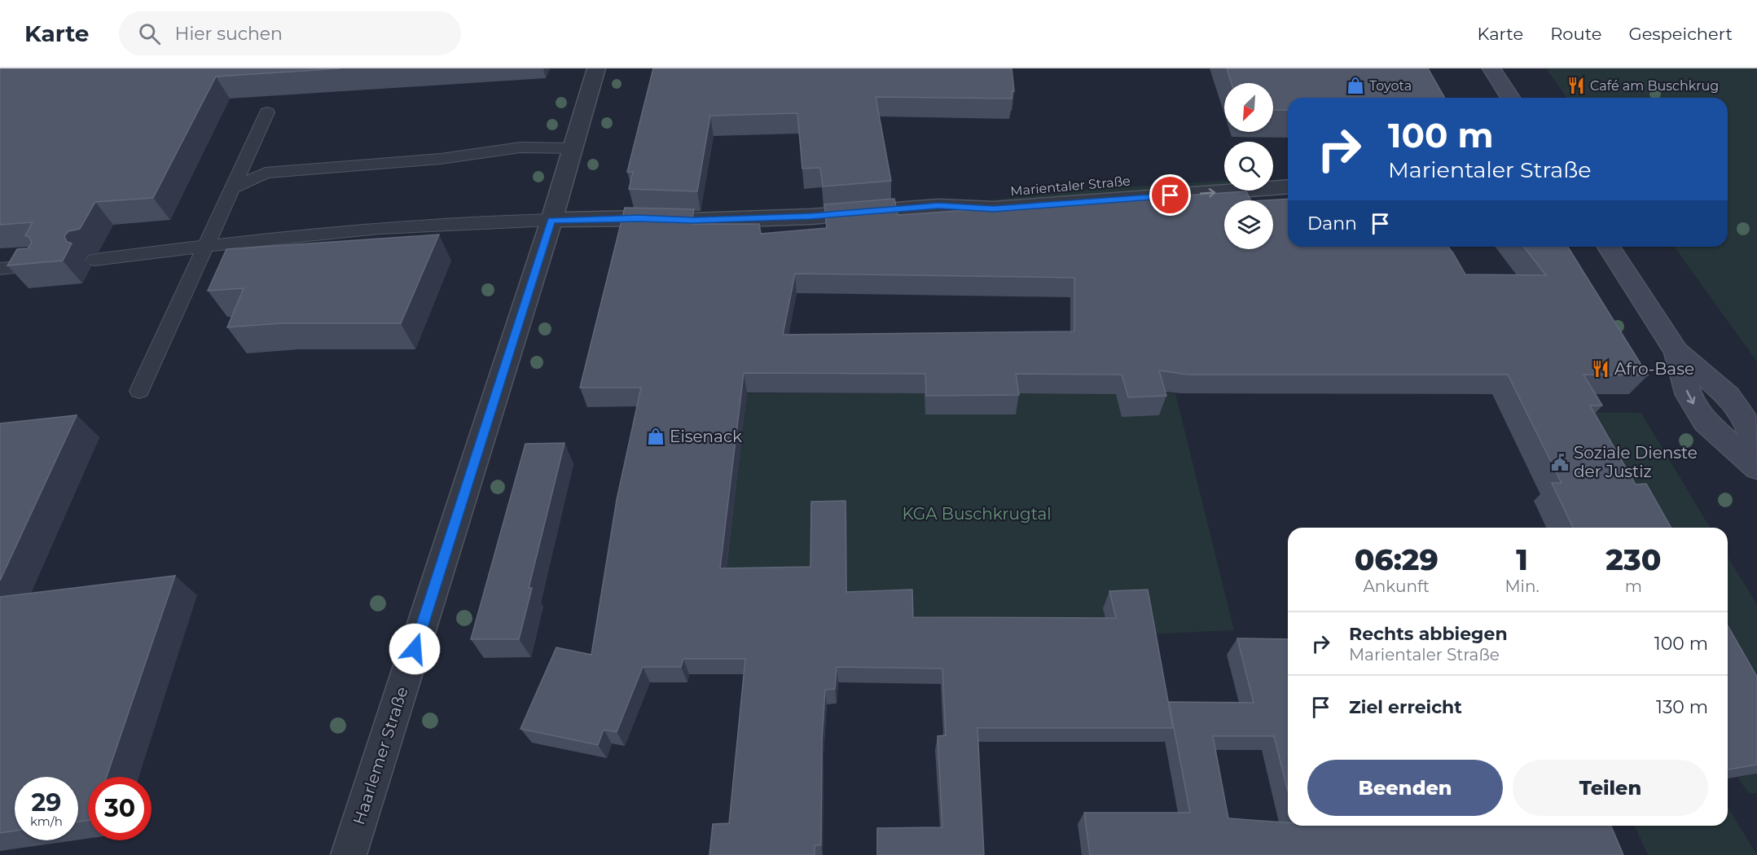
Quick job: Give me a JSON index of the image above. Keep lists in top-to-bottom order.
{
  "streets": {
    "street": ["Marientaler Straße", "Haarlemer Straße"]
  },
  "crossings": [
    ["Marientaler Straße", "Haarlemer Straße"]
  ],
  "parks": ["KGA Buschkrugtal"],
  "places": {
    "shop": ["Toyota", "Eisenack"],
    "restaurant": ["Café am Buschkrug", "Afro-Base"],
    "public building": ["Soziale Dienste der Justiz"]
  },
  "north": "bottom left",
  "page": {
    "header": "Karte",
    "search": "Hier suchen",
    "nav": ["Karte", "Route", "Gespeichert"],
    "turn": ["100 m", "Marientaler Straße"],
    "then": "Dann",
    "eta": [
      "06:29",
      "Ankunft",
      "1",
      "Min.",
      "230",
      "m"
    ],
    "list": [
      {
        "name": "Rechts abbiegen",
        "note": "Marientaler Straße",
        "value": "100 m"
      },
      {
        "name": "Ziel erreicht",
        "value": "130 m"
      }
    ],
    "buttons": ["Beenden", "Teilen"],
    "speed": "29 km/h",
    "limit": "30"
  }
}
